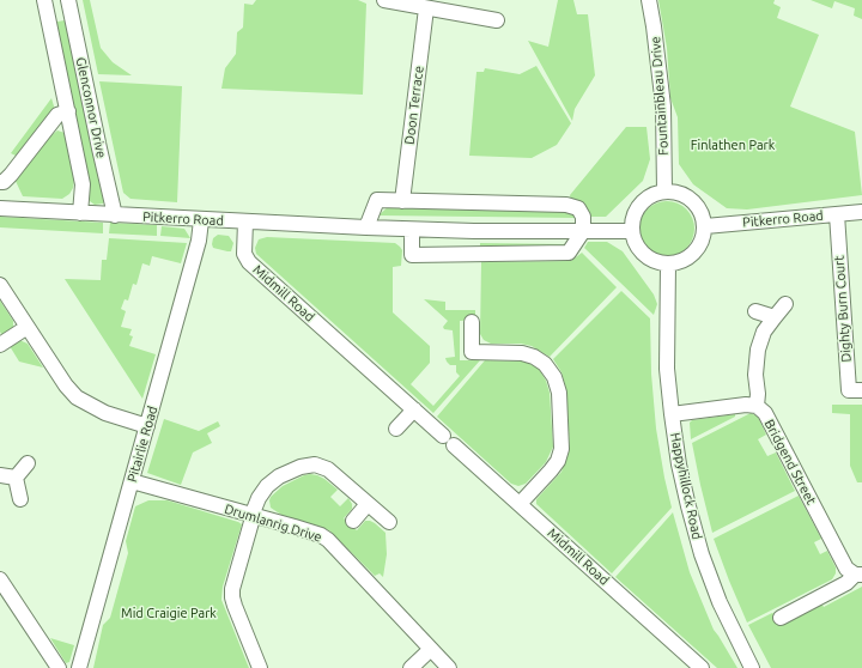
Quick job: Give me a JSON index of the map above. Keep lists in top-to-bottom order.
{
  "streets": {
    "street": [
      "Fountainbleau Drive",
      "Doon Terrace",
      "Glenconnor Drive",
      "Pitkerro Road",
      "Midmill Road",
      "Dighty Burn Court",
      "Pitairlie Road",
      "Bridgend Street",
      "Happyhillock Road",
      "Drumlanrig Drive"
    ]
  },
  "crossings": [
    ["Fountainbleau Drive", "Pitkerro Road"],
    ["Fountainbleau Drive", "Happyhillock Road"],
    ["Glenconnor Drive", "Pitkerro Road"],
    ["Pitkerro Road", "Midmill Road"],
    ["Pitkerro Road", "Dighty Burn Court"],
    ["Pitkerro Road", "Pitairlie Road"],
    ["Pitkerro Road", "Happyhillock Road"],
    ["Pitairlie Road", "Drumlanrig Drive"]
  ],
  "parks": ["Finlathen Park", "Mid Craigie Park"]
}
